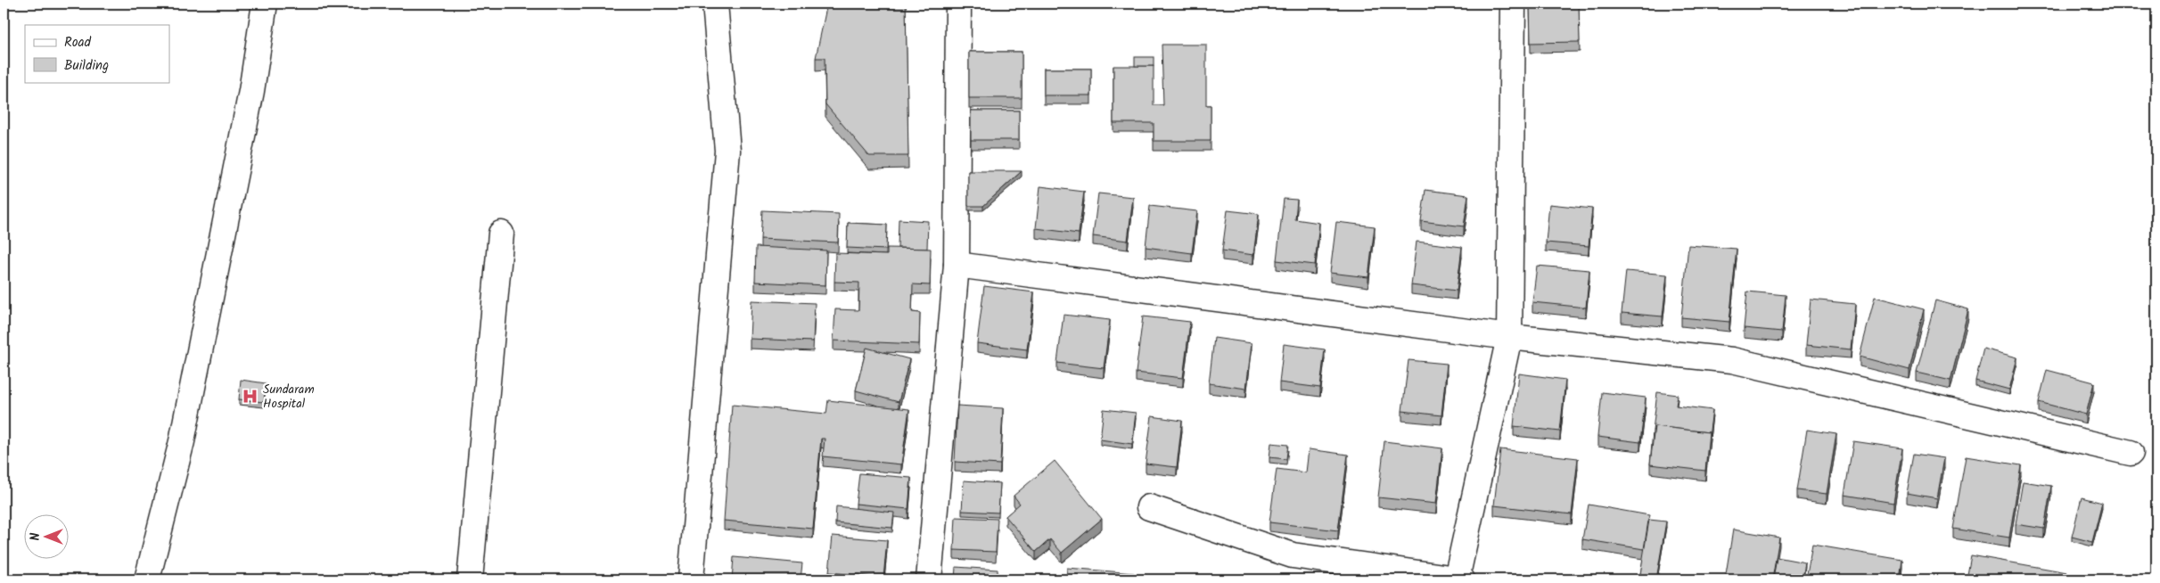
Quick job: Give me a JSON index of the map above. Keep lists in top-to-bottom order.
{
  "places": {
    "hospital": ["Sundaram Hospital"]
  },
  "legend": ["Road", "Building"],
  "north": "left"
}
